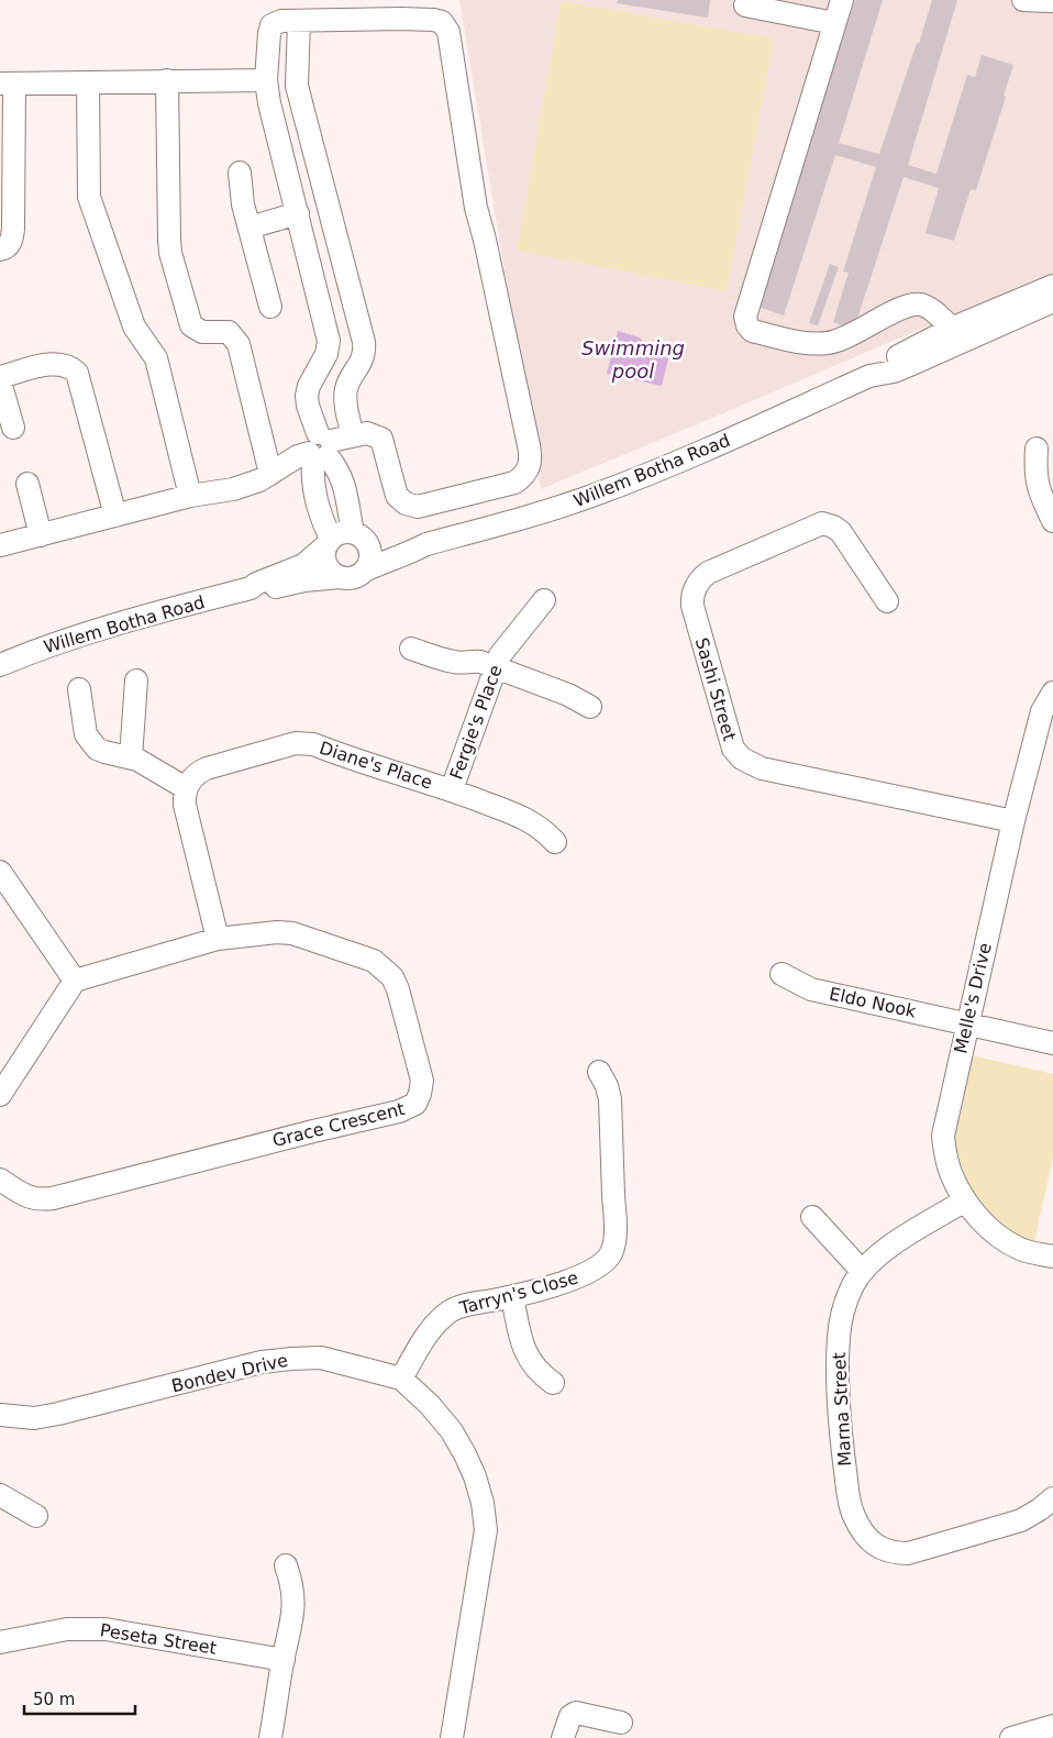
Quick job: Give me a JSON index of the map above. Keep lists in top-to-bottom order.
{
  "streets": {
    "street": [
      "Willem Botha Road",
      "Sashi Street",
      "Fergie's Place",
      "Diane's Place",
      "Melle's Drive",
      "Eldo Nook",
      "Grace Crescent",
      "Tarryn's Close",
      "Bondev Drive",
      "Marna Street",
      "Peseta Street"
    ]
  },
  "crossings": [
    ["Sashi Street", "Melle's Drive"],
    ["Fergie's Place", "Diane's Place"],
    ["Melle's Drive", "Eldo Nook"],
    ["Melle's Drive", "Marna Street"],
    ["Tarryn's Close", "Bondev Drive"]
  ],
  "water": ["Swimming pool"],
  "scale_bar": "50 m"
}
